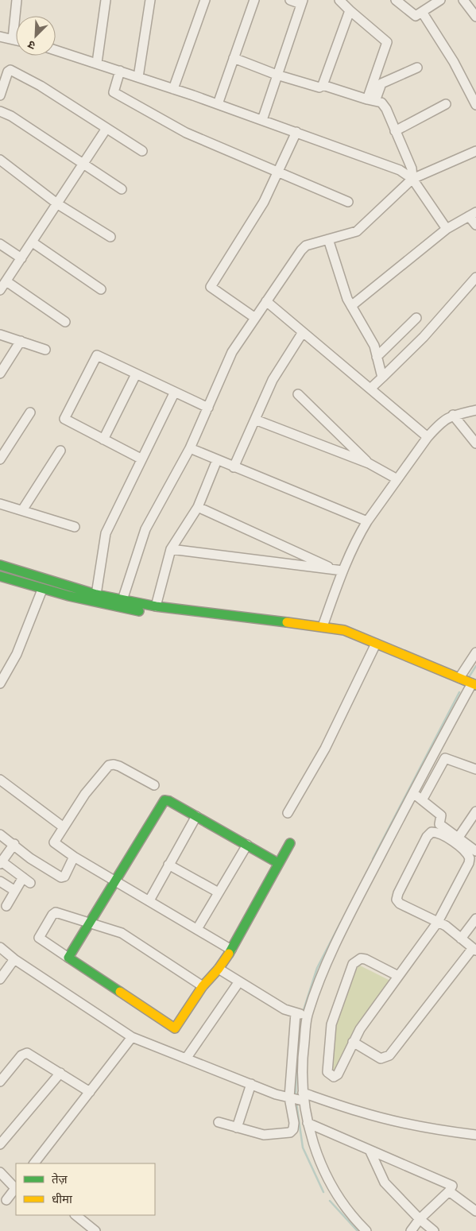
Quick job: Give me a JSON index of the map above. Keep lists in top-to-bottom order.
{
  "legend": ["तेज़", "धीमा"],
  "north": "bottom left"
}
